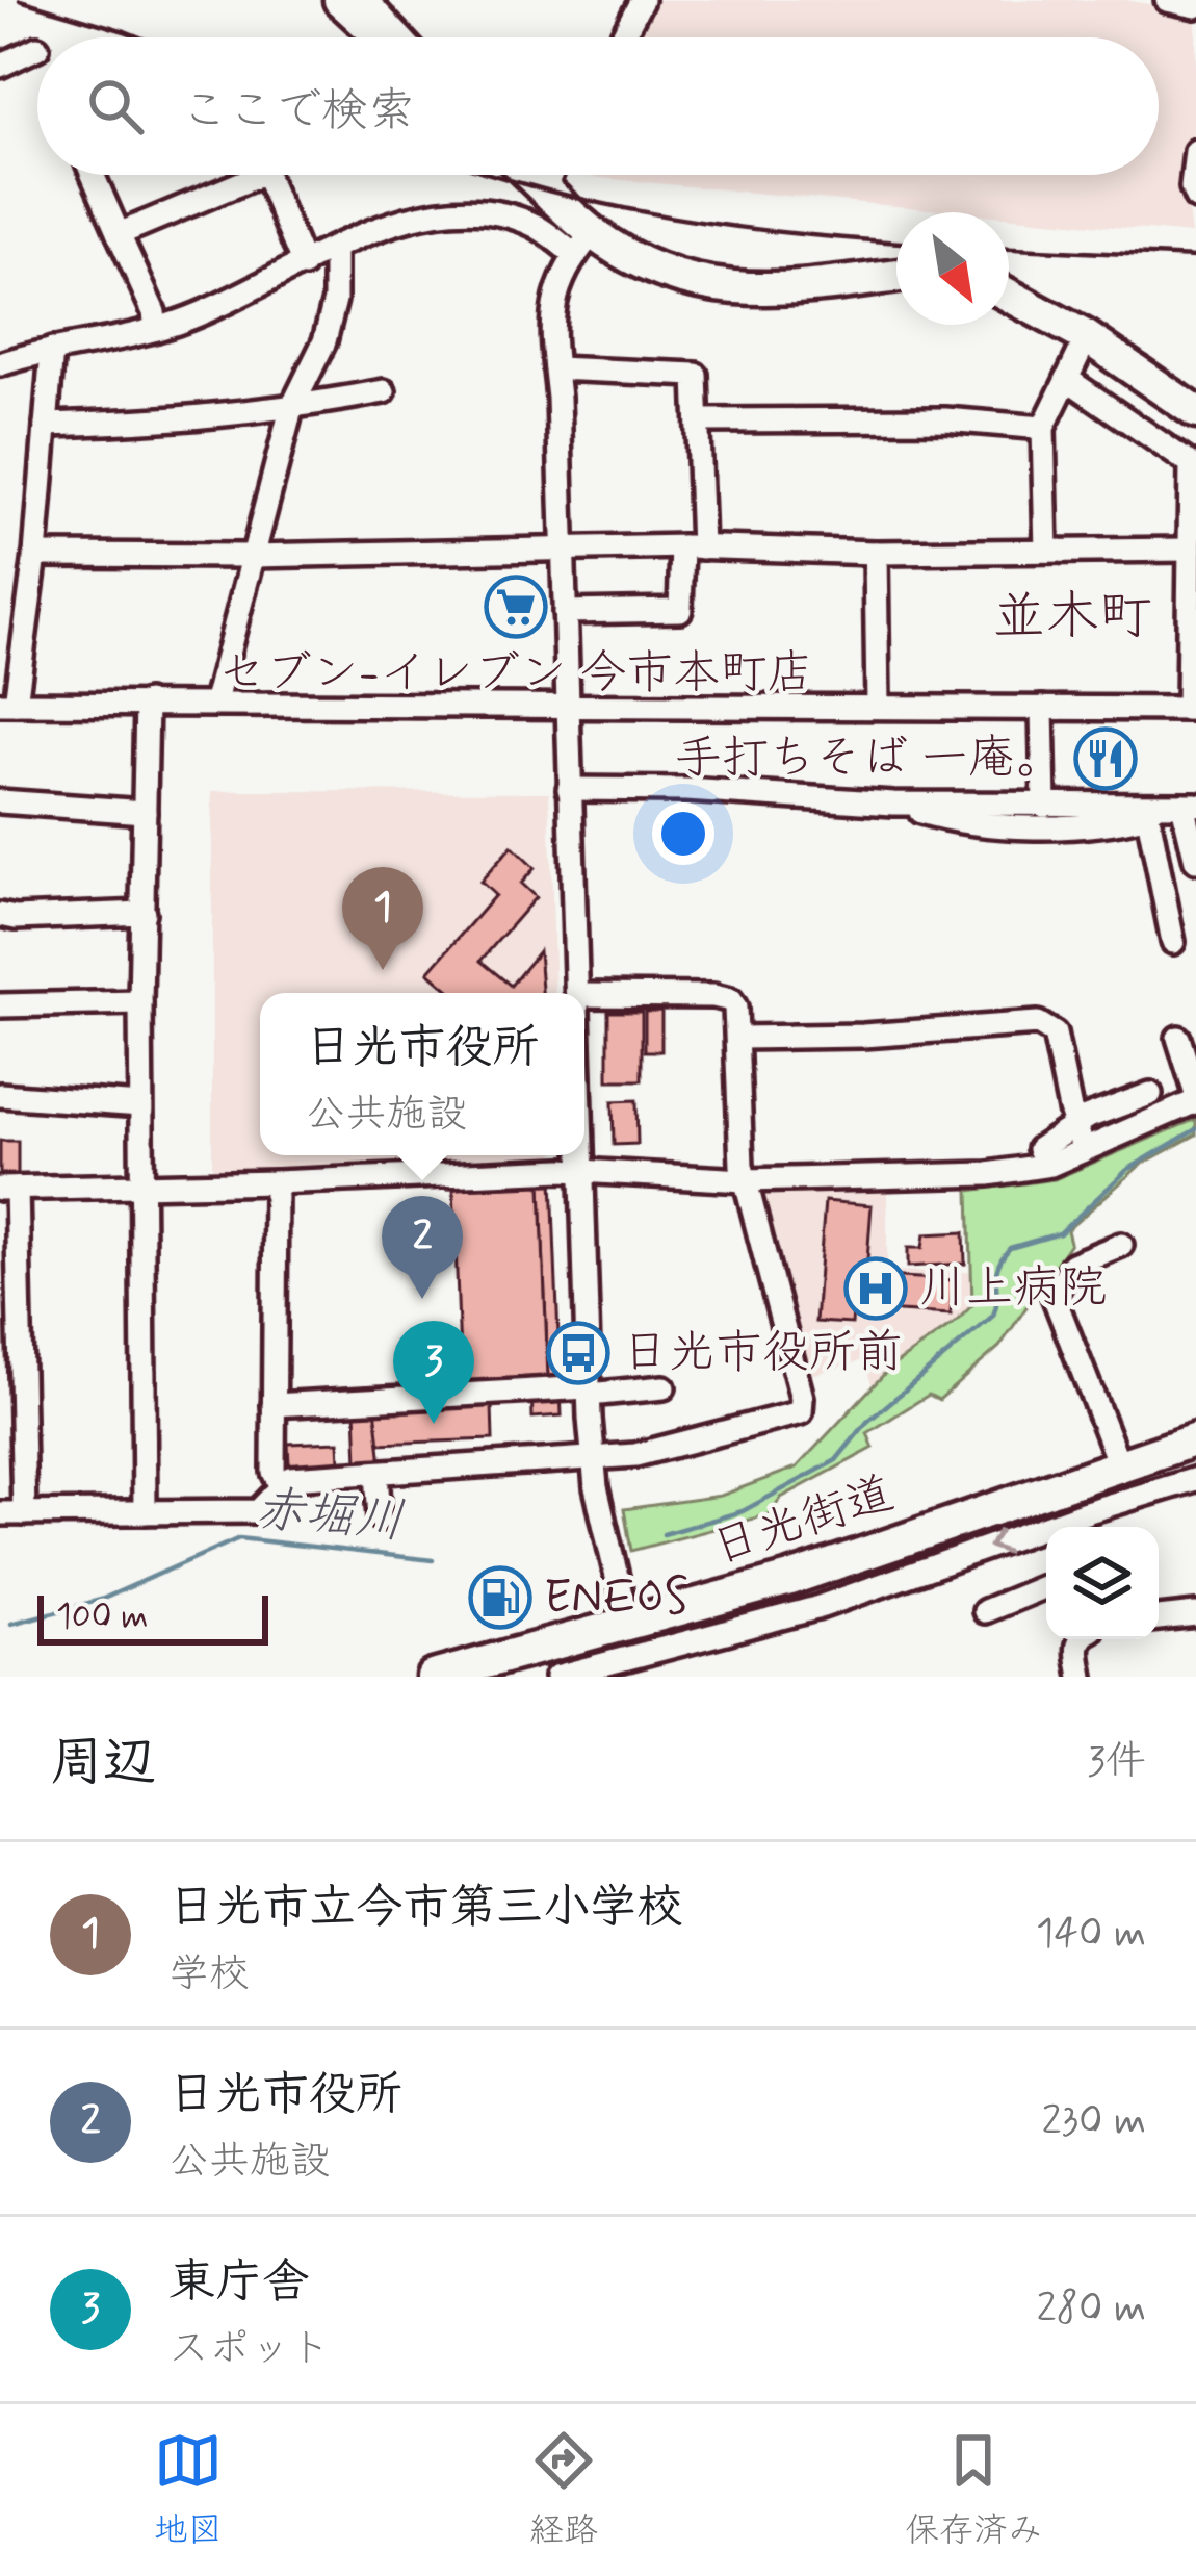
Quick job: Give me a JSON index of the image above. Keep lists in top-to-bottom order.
{
  "streets": {
    "highway": ["日光街道"]
  },
  "districts": ["並木町"],
  "water": ["赤堀川"],
  "places": {
    "supermarket": ["セブン-イレブン 今市本町店"],
    "restaurant": ["手打ちそば 一庵。"],
    "hospital": ["川上病院"],
    "bus stop": ["日光市役所前"],
    "fuel station": ["ENEOS"]
  },
  "scale_bar": "100 m",
  "north": "bottom right",
  "page": {
    "search": "ここで検索",
    "pins": ["1", "2", "3"],
    "popup": ["日光市役所", "公共施設"],
    "scale": "100 m",
    "heading": ["周辺", "3件"],
    "list": [
      {
        "mark": "1",
        "name": "日光市立今市第三小学校",
        "note": "学校",
        "value": "140 m"
      },
      {
        "mark": "2",
        "name": "日光市役所",
        "note": "公共施設",
        "value": "230 m"
      },
      {
        "mark": "3",
        "name": "東庁舎",
        "note": "スポット",
        "value": "280 m"
      }
    ],
    "nav": ["地図", "経路", "保存済み"]
  }
}
